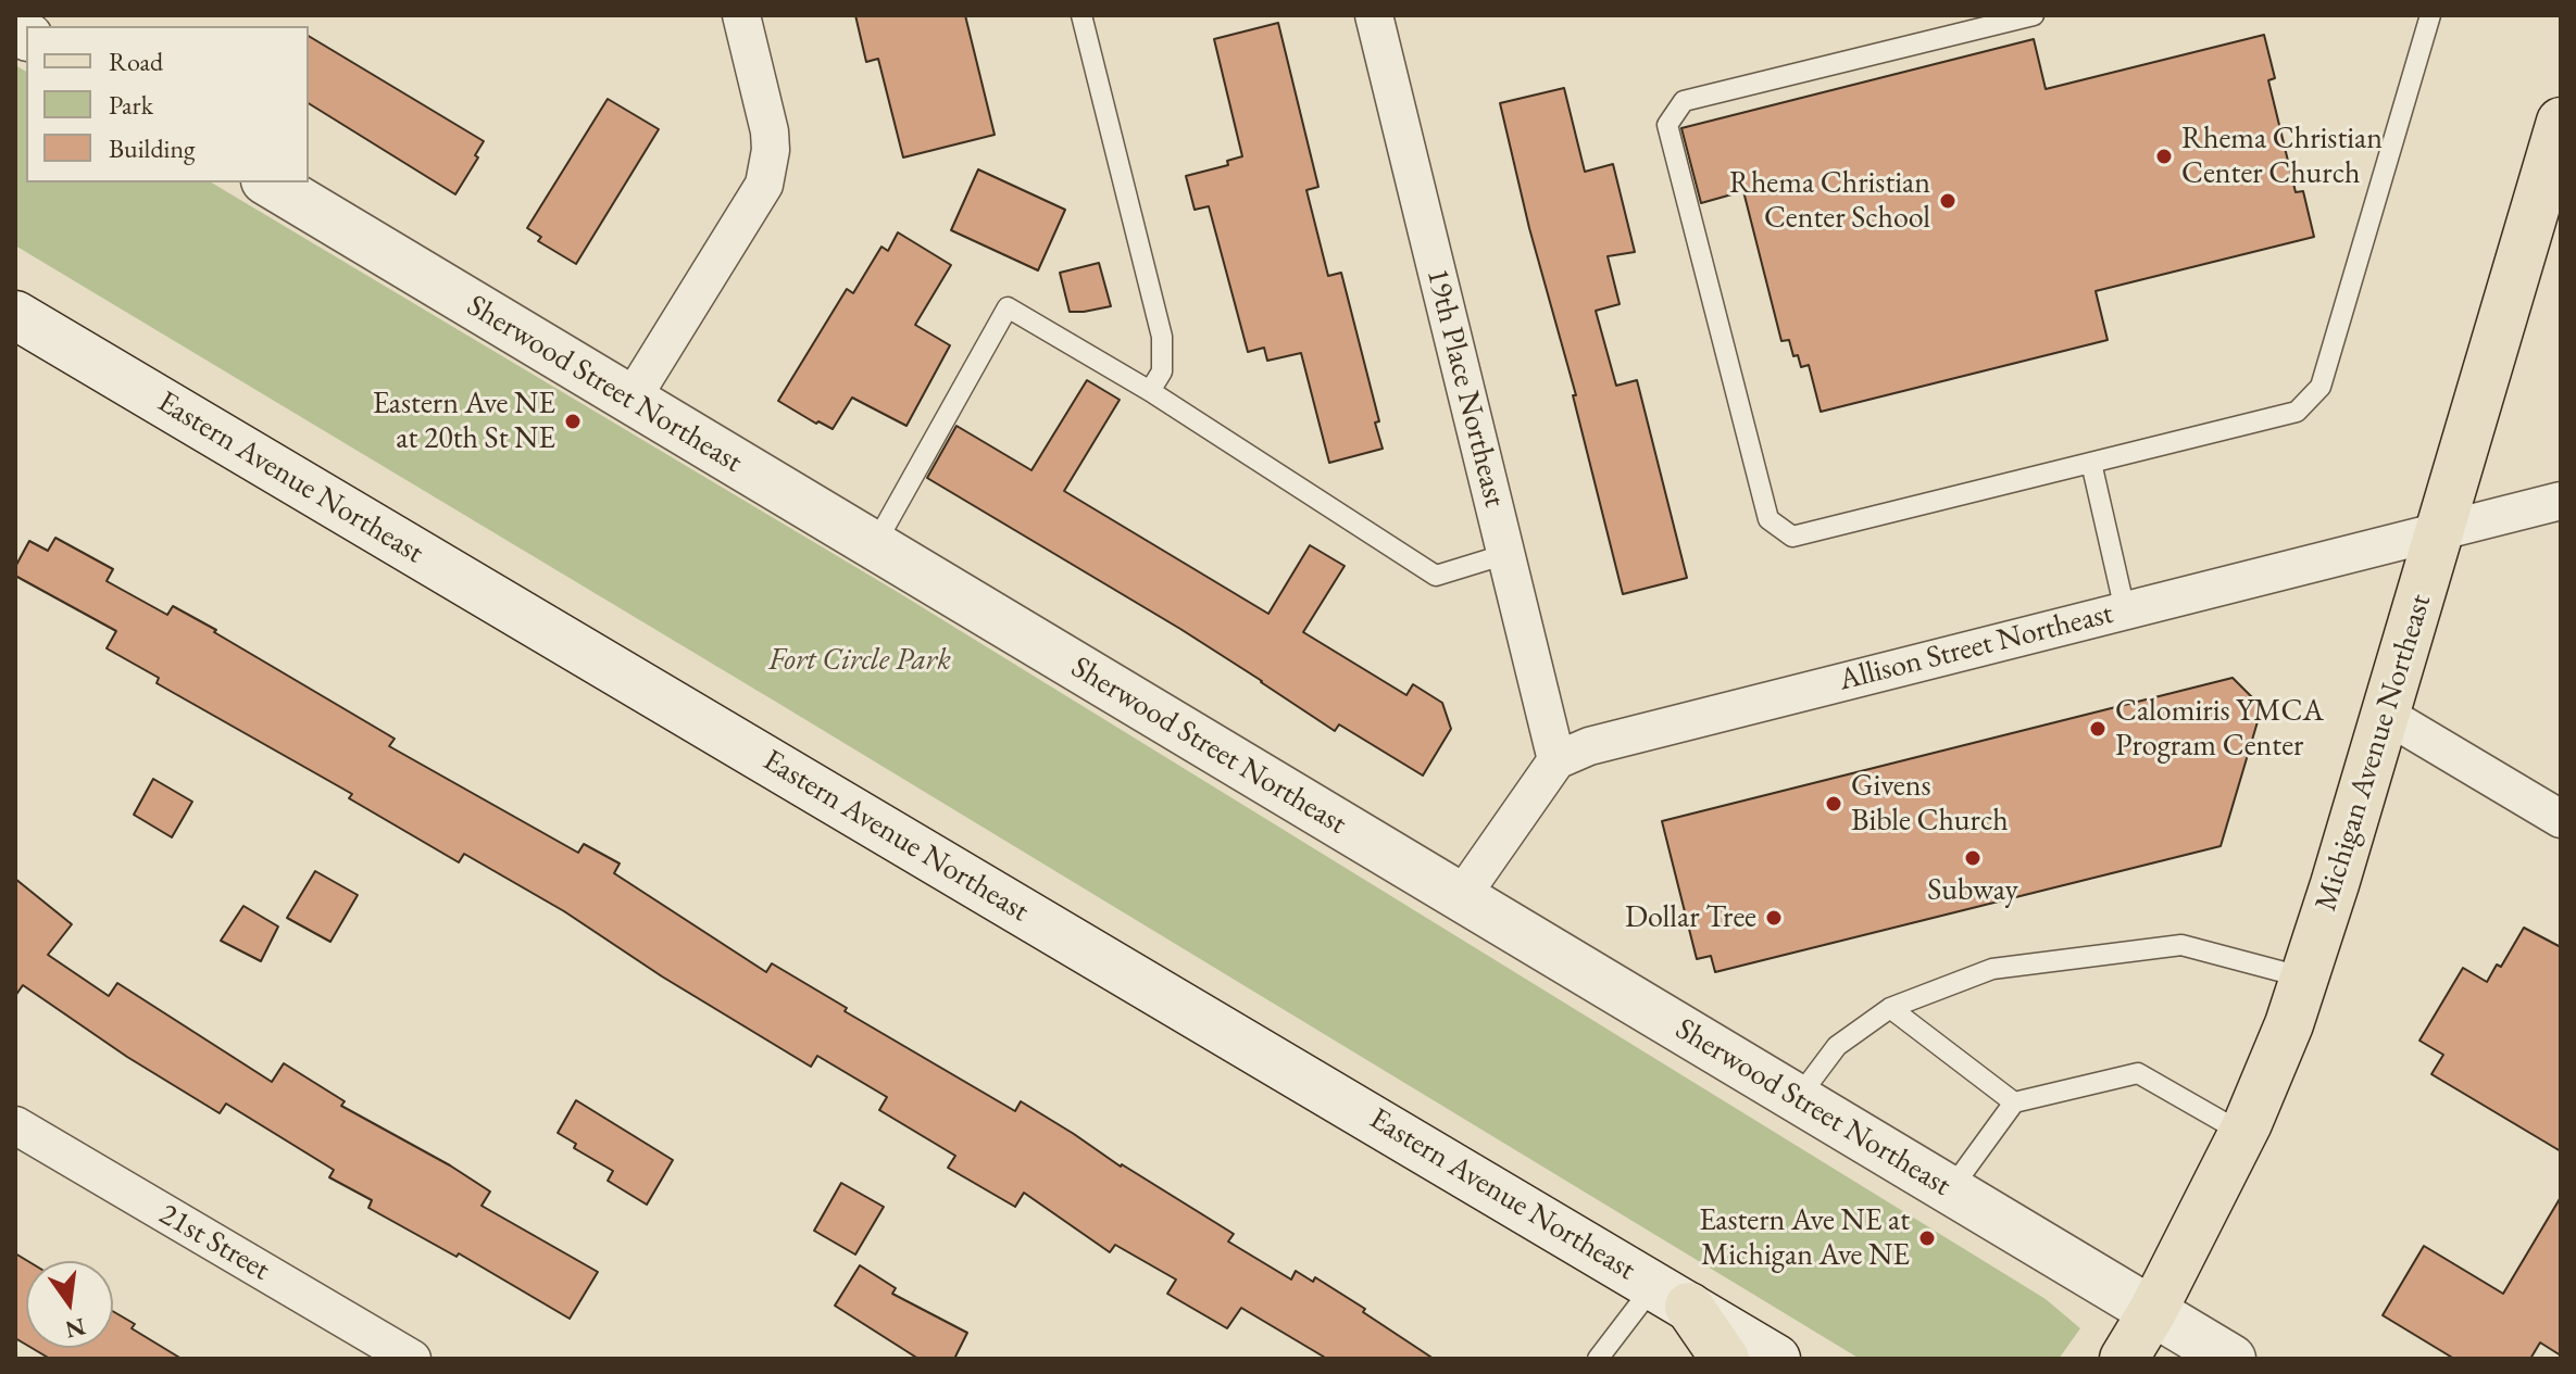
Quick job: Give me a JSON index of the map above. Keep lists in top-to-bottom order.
{
  "streets": {
    "main road": ["Michigan Avenue Northeast"],
    "street": [
      "Sherwood Street Northeast",
      "19th Place Northeast",
      "Eastern Avenue Northeast",
      "Allison Street Northeast",
      "21st Street"
    ]
  },
  "crossings": [
    ["Sherwood Street Northeast", "Michigan Avenue Northeast"],
    ["19th Place Northeast", "Allison Street Northeast"],
    ["Allison Street Northeast", "Michigan Avenue Northeast"]
  ],
  "parks": ["Fort Circle Park"],
  "places": [
    "Rhema Christian Center Church",
    "Rhema Christian Center School",
    "Eastern Ave NE at 20th St NE",
    "Calomiris YMCA Program Center",
    "Givens Bible Church",
    "Subway",
    "Dollar Tree",
    "Eastern Ave NE at Michigan Ave NE"
  ],
  "legend": ["Road", "Park", "Building"],
  "north": "bottom"
}
